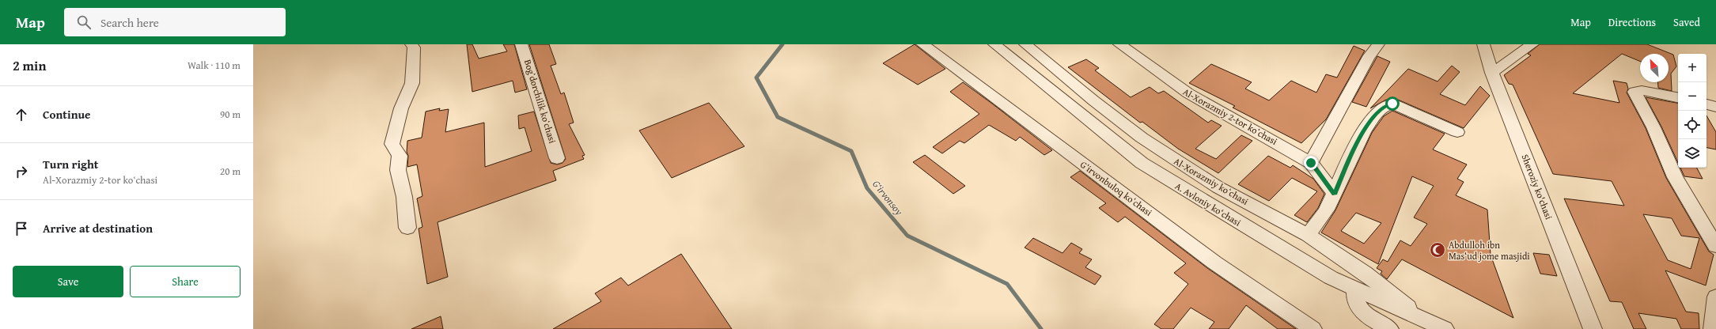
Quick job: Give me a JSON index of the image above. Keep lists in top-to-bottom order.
{
  "streets": {
    "street": [
      "Bogʻdorchilik koʻchasi",
      "Al-Xorazmiy 2-tor koʻchasi",
      "Al-Xorazmiy koʻchasi",
      "Sheroziy ko'chasi",
      "Gʻirvonbuloq koʻchasi",
      "A. Avloniy ko‘chasi"
    ]
  },
  "crossings": [
    ["Al-Xorazmiy koʻchasi", "A. Avloniy ko‘chasi"]
  ],
  "water": ["G‘irvonsoy"],
  "places": {
    "mosque": ["Abdulloh ibn Mas‘ud jome masjidi"]
  },
  "north": "top left",
  "page": {
    "header": "Map",
    "search": "Search here",
    "nav": ["Map", "Directions", "Saved"],
    "heading": ["2 min", "Walk · 110 m"],
    "map_buttons": ["+", "−"],
    "list": [
      ["Continue", "90 m"],
      ["Turn right", "Al-Xorazmiy 2-tor koʻchasi", "20 m"],
      "Arrive at destination"
    ],
    "buttons": ["Save", "Share"]
  }
}
